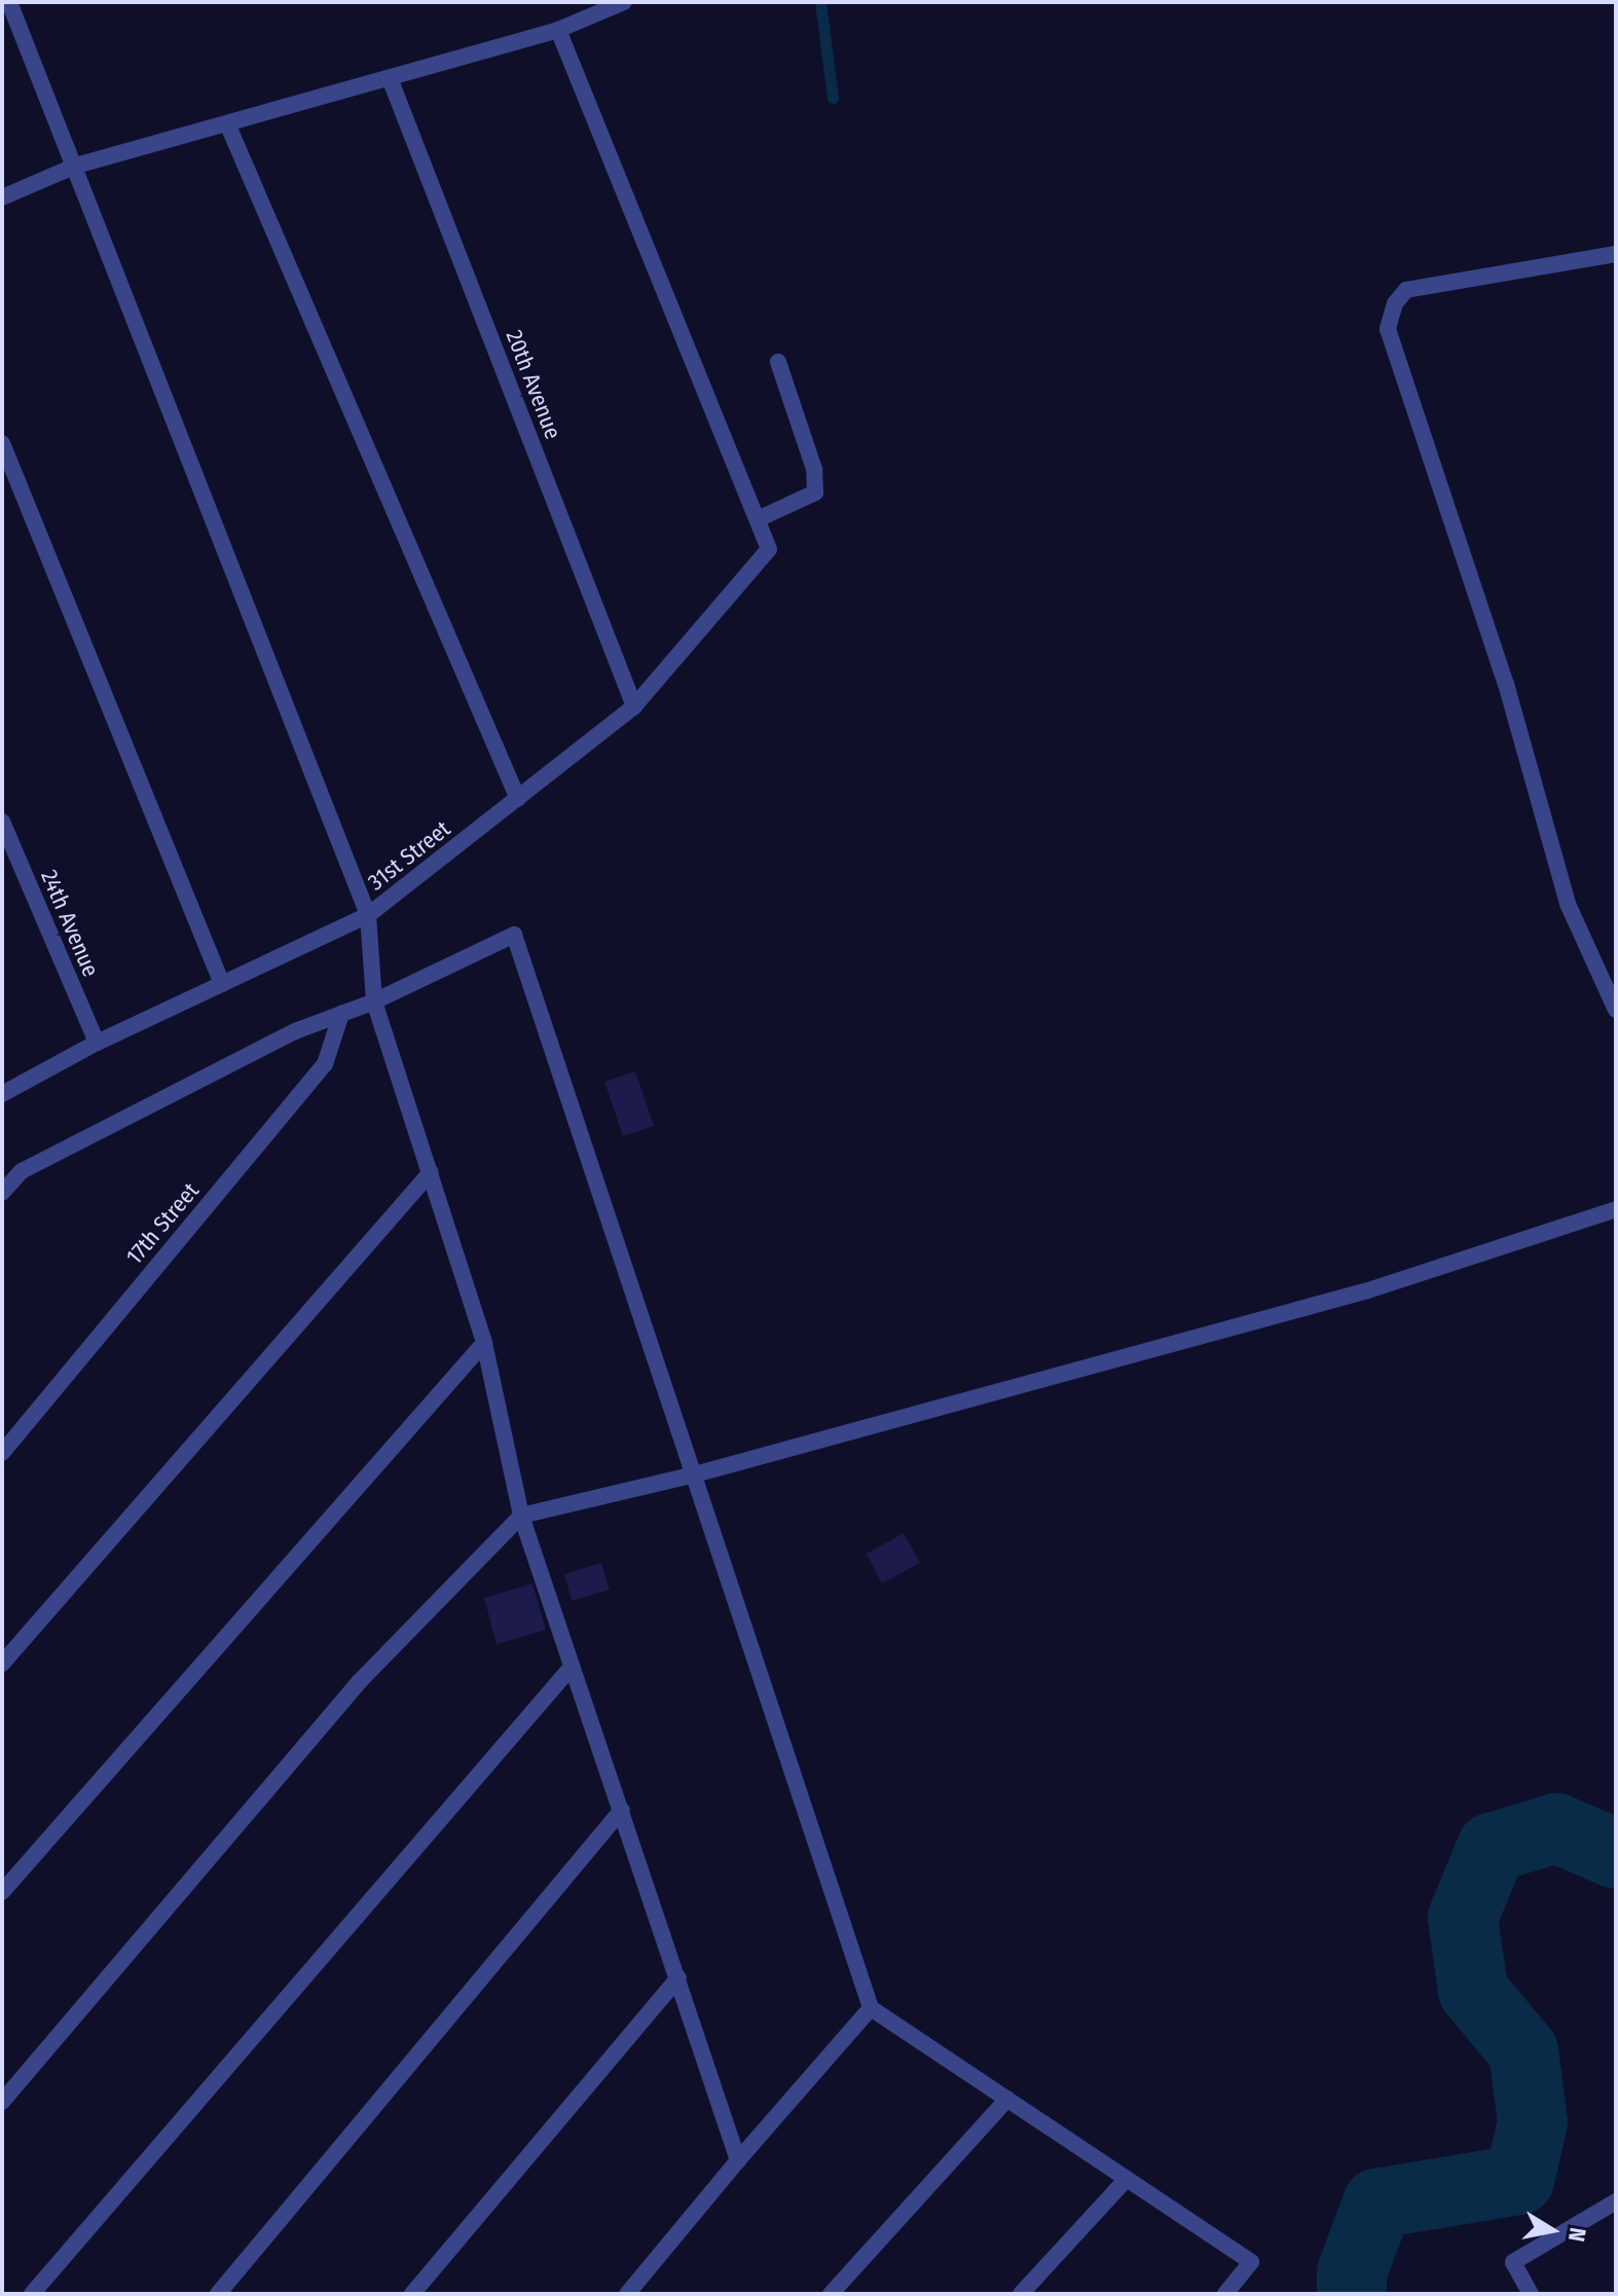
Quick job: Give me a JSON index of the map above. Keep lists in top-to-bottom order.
{
  "streets": {
    "street": [
      "20th Avenue",
      "31st Street",
      "24th Avenue",
      "17th Street"
    ]
  },
  "crossings": [
    ["20th Avenue", "31st Street"],
    ["31st Street", "24th Avenue"]
  ],
  "north": "right"
}
